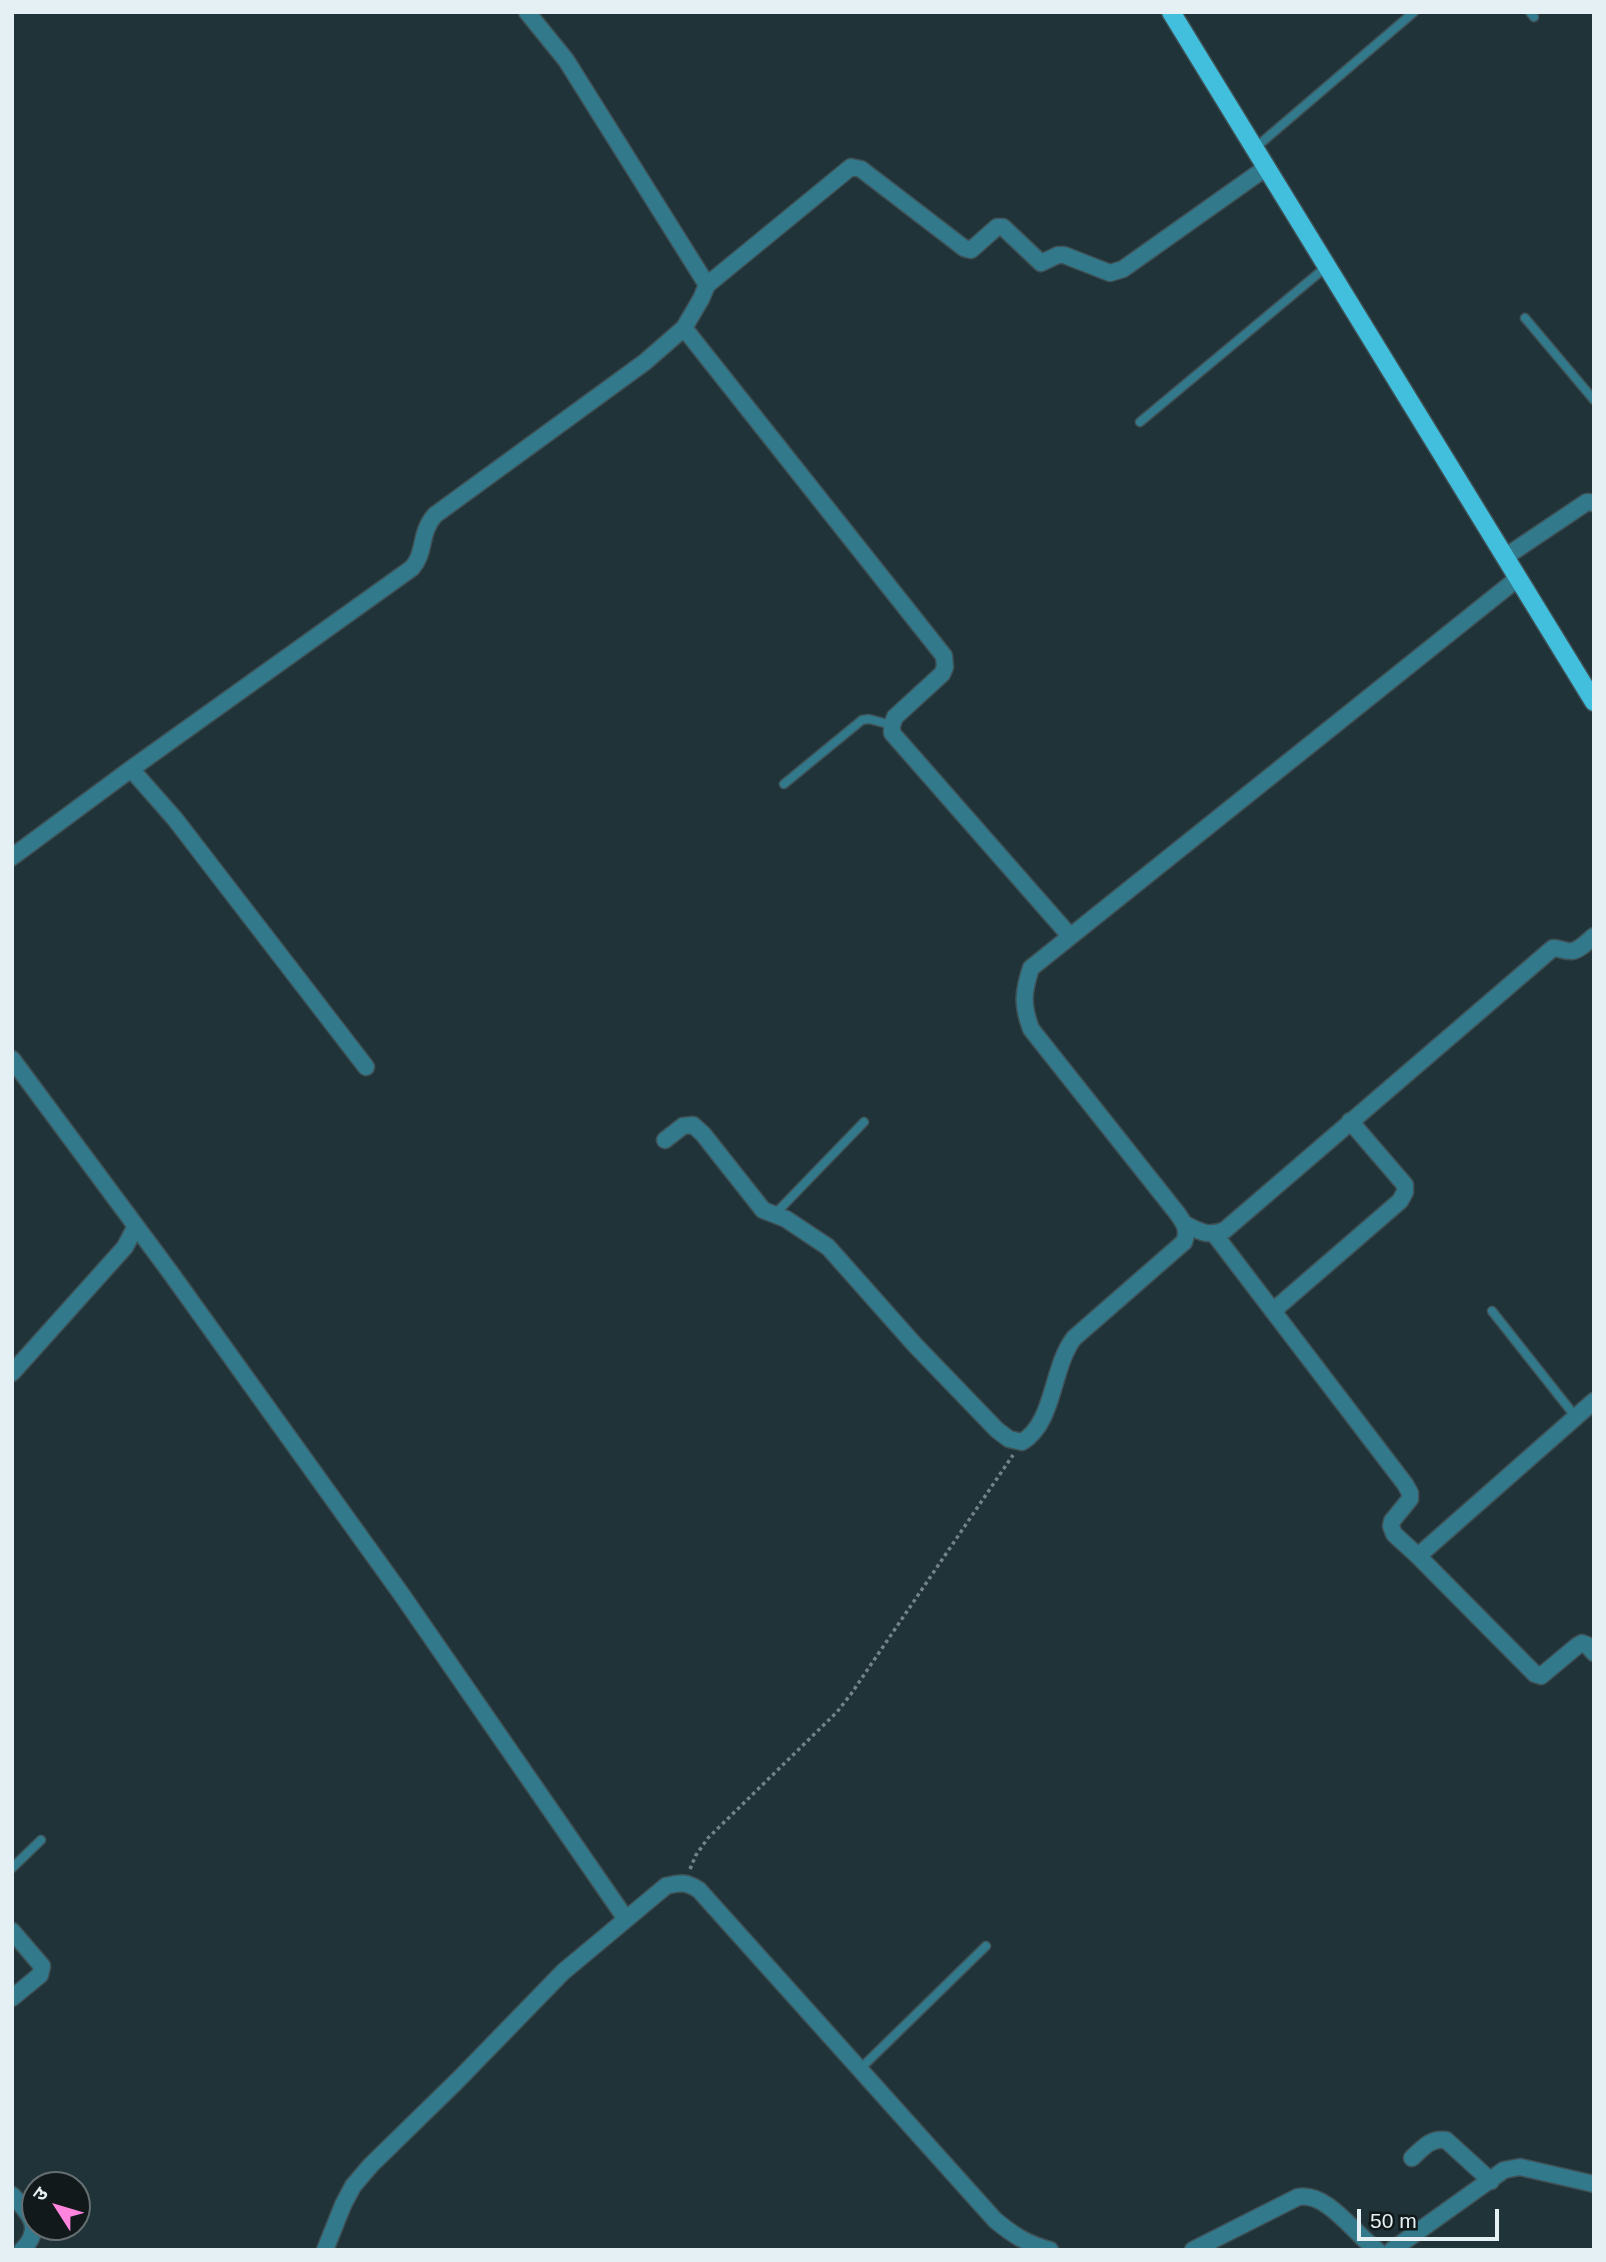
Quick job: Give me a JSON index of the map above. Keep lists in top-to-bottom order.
{
  "scale_bar": "50 m",
  "north": "top left"
}
